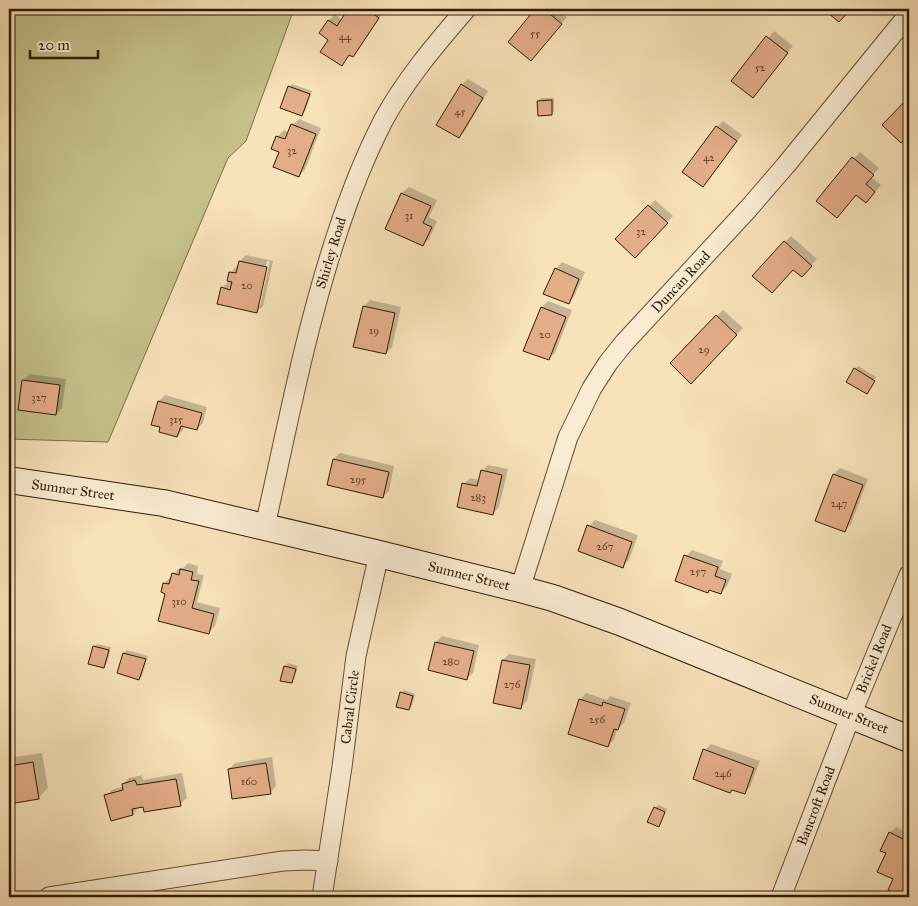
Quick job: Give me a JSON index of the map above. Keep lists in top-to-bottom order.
{
  "streets": {
    "main road": ["Sumner Street"],
    "street": [
      "Shirley Road",
      "Duncan Road",
      "Brickel Road",
      "Cabral Circle",
      "Bancroft Road"
    ]
  },
  "crossings": [
    ["Shirley Road", "Sumner Street"],
    ["Duncan Road", "Sumner Street"],
    ["Sumner Street", "Brickel Road"],
    ["Sumner Street", "Cabral Circle"],
    ["Sumner Street", "Bancroft Road"],
    ["Brickel Road", "Bancroft Road"]
  ],
  "house_numbers": [
    "55",
    "44",
    "52",
    "45",
    "32",
    "42",
    "31",
    "32",
    "20",
    "19",
    "20",
    "29",
    "327",
    "315",
    "295",
    "283",
    "247",
    "267",
    "257",
    "310",
    "280",
    "276",
    "256",
    "246",
    "160"
  ],
  "scale_bar": "20 m"
}
